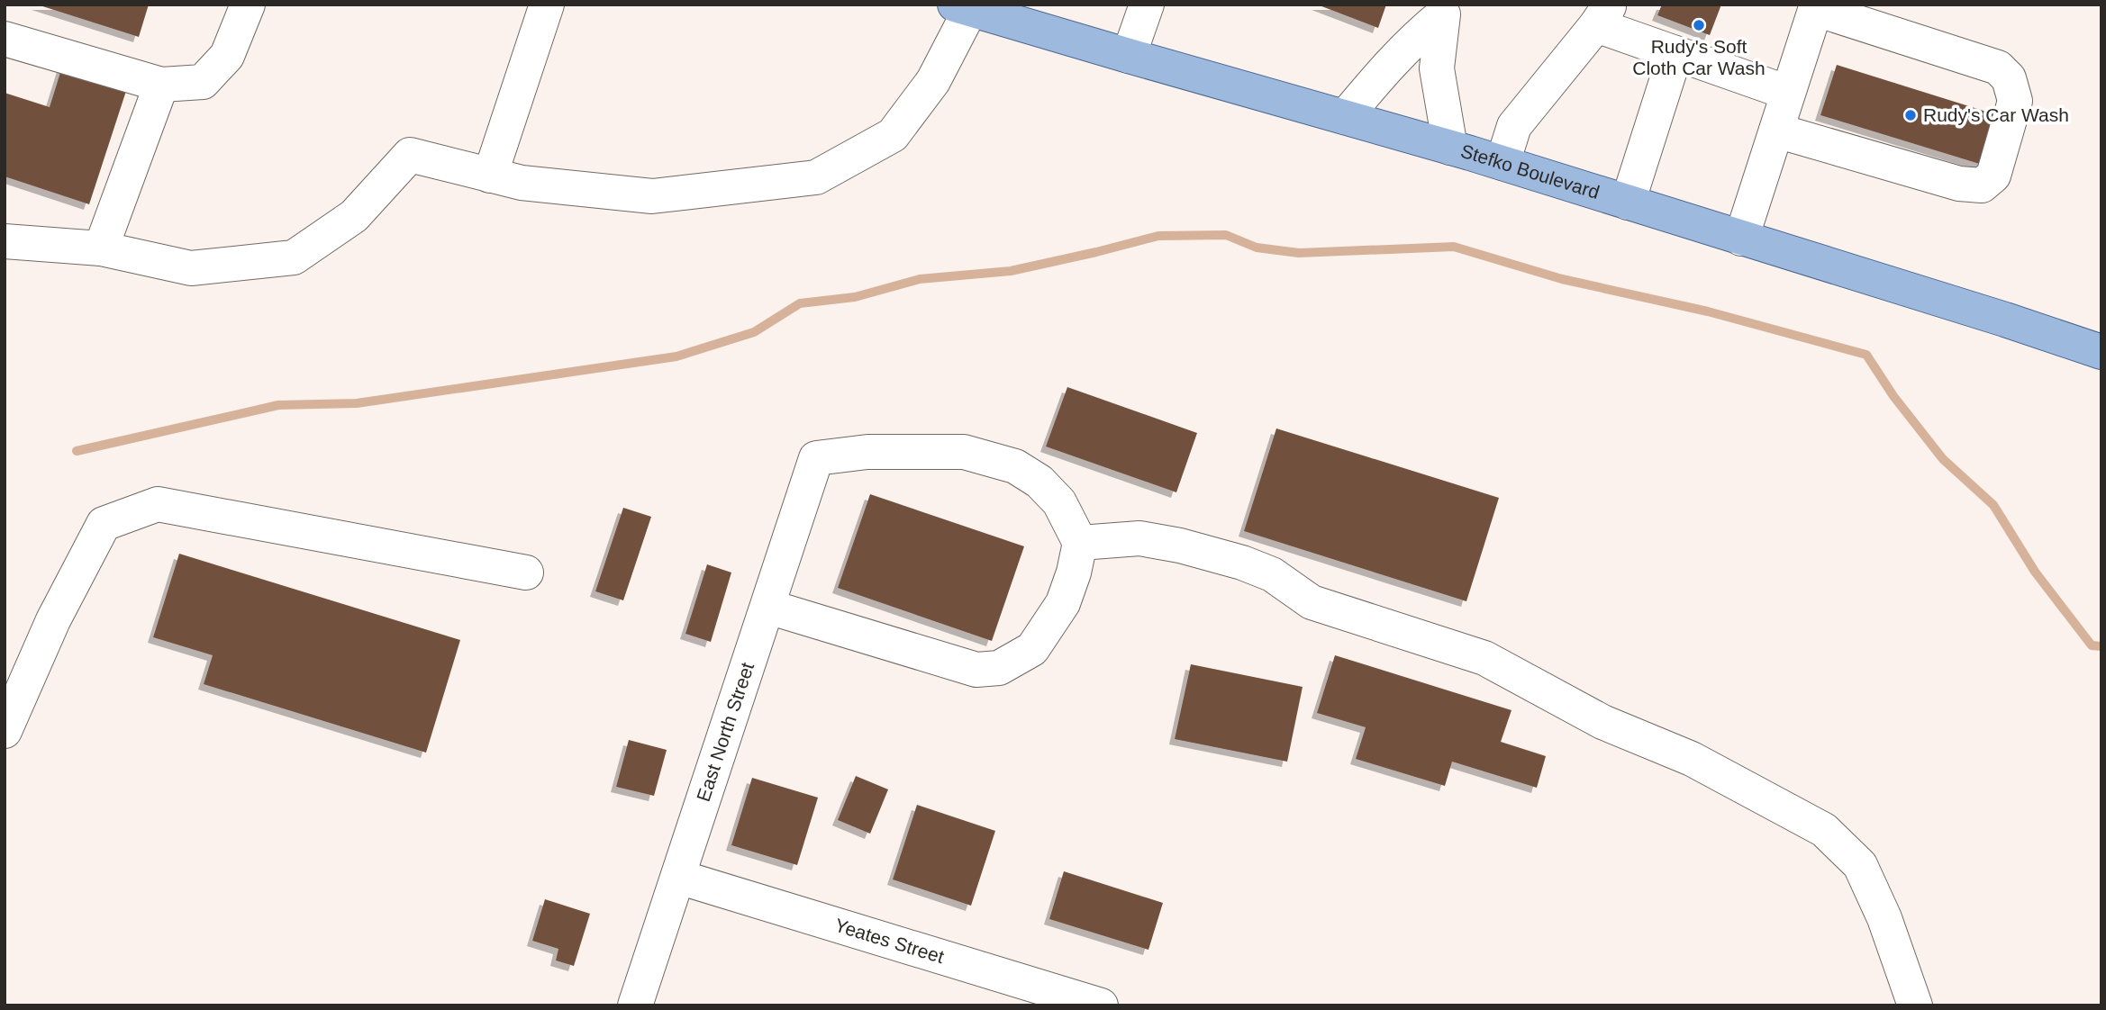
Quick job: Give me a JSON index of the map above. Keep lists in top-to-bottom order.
{
  "streets": {
    "main road": ["Stefko Boulevard"],
    "street": ["East North Street", "Yeates Street"]
  },
  "crossings": [
    ["East North Street", "Yeates Street"]
  ],
  "places": ["Rudy's Soft Cloth Car Wash", "Rudy's Car Wash"]
}
